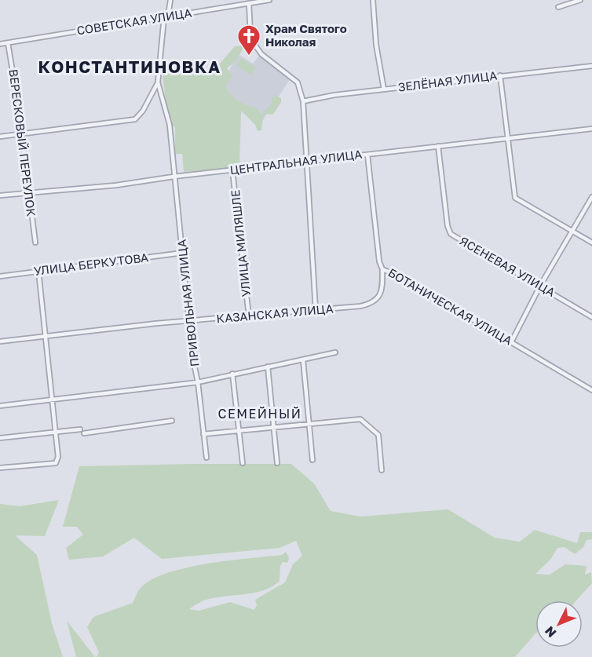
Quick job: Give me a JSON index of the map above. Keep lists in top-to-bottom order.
{
  "streets": {
    "street": [
      "СОВЕТСКАЯ УЛИЦА",
      "ЗЕЛЁНАЯ УЛИЦА",
      "ВЕРЕСКОВЫЙ ПЕРЕУЛОК",
      "ЦЕНТРАЛЬНАЯ УЛИЦА",
      "УЛИЦА МИЛЯШЛЕ",
      "УЛИЦА БЕРКУТОВА",
      "ЯСЕНЕВАЯ УЛИЦА",
      "ПРИВОЛЬНАЯ УЛИЦА",
      "БОТАНИЧЕСКАЯ УЛИЦА",
      "КАЗАНСКАЯ УЛИЦА"
    ]
  },
  "crossings": [
    ["СОВЕТСКАЯ УЛИЦА", "ВЕРЕСКОВЫЙ ПЕРЕУЛОК"],
    ["ВЕРЕСКОВЫЙ ПЕРЕУЛОК", "ЦЕНТРАЛЬНАЯ УЛИЦА"],
    ["ЦЕНТРАЛЬНАЯ УЛИЦА", "УЛИЦА МИЛЯШЛЕ"],
    ["ЦЕНТРАЛЬНАЯ УЛИЦА", "ЯСЕНЕВАЯ УЛИЦА"],
    ["ЦЕНТРАЛЬНАЯ УЛИЦА", "ПРИВОЛЬНАЯ УЛИЦА"],
    ["ЦЕНТРАЛЬНАЯ УЛИЦА", "БОТАНИЧЕСКАЯ УЛИЦА"],
    ["УЛИЦА МИЛЯШЛЕ", "КАЗАНСКАЯ УЛИЦА"],
    ["УЛИЦА БЕРКУТОВА", "ПРИВОЛЬНАЯ УЛИЦА"],
    ["ПРИВОЛЬНАЯ УЛИЦА", "КАЗАНСКАЯ УЛИЦА"],
    ["БОТАНИЧЕСКАЯ УЛИЦА", "КАЗАНСКАЯ УЛИЦА"]
  ],
  "districts": ["КОНСТАНТИНОВКА", "СЕМЕЙНЫЙ"],
  "places": {
    "church": ["Храм Святого Николая"]
  },
  "north": "bottom left"
}
